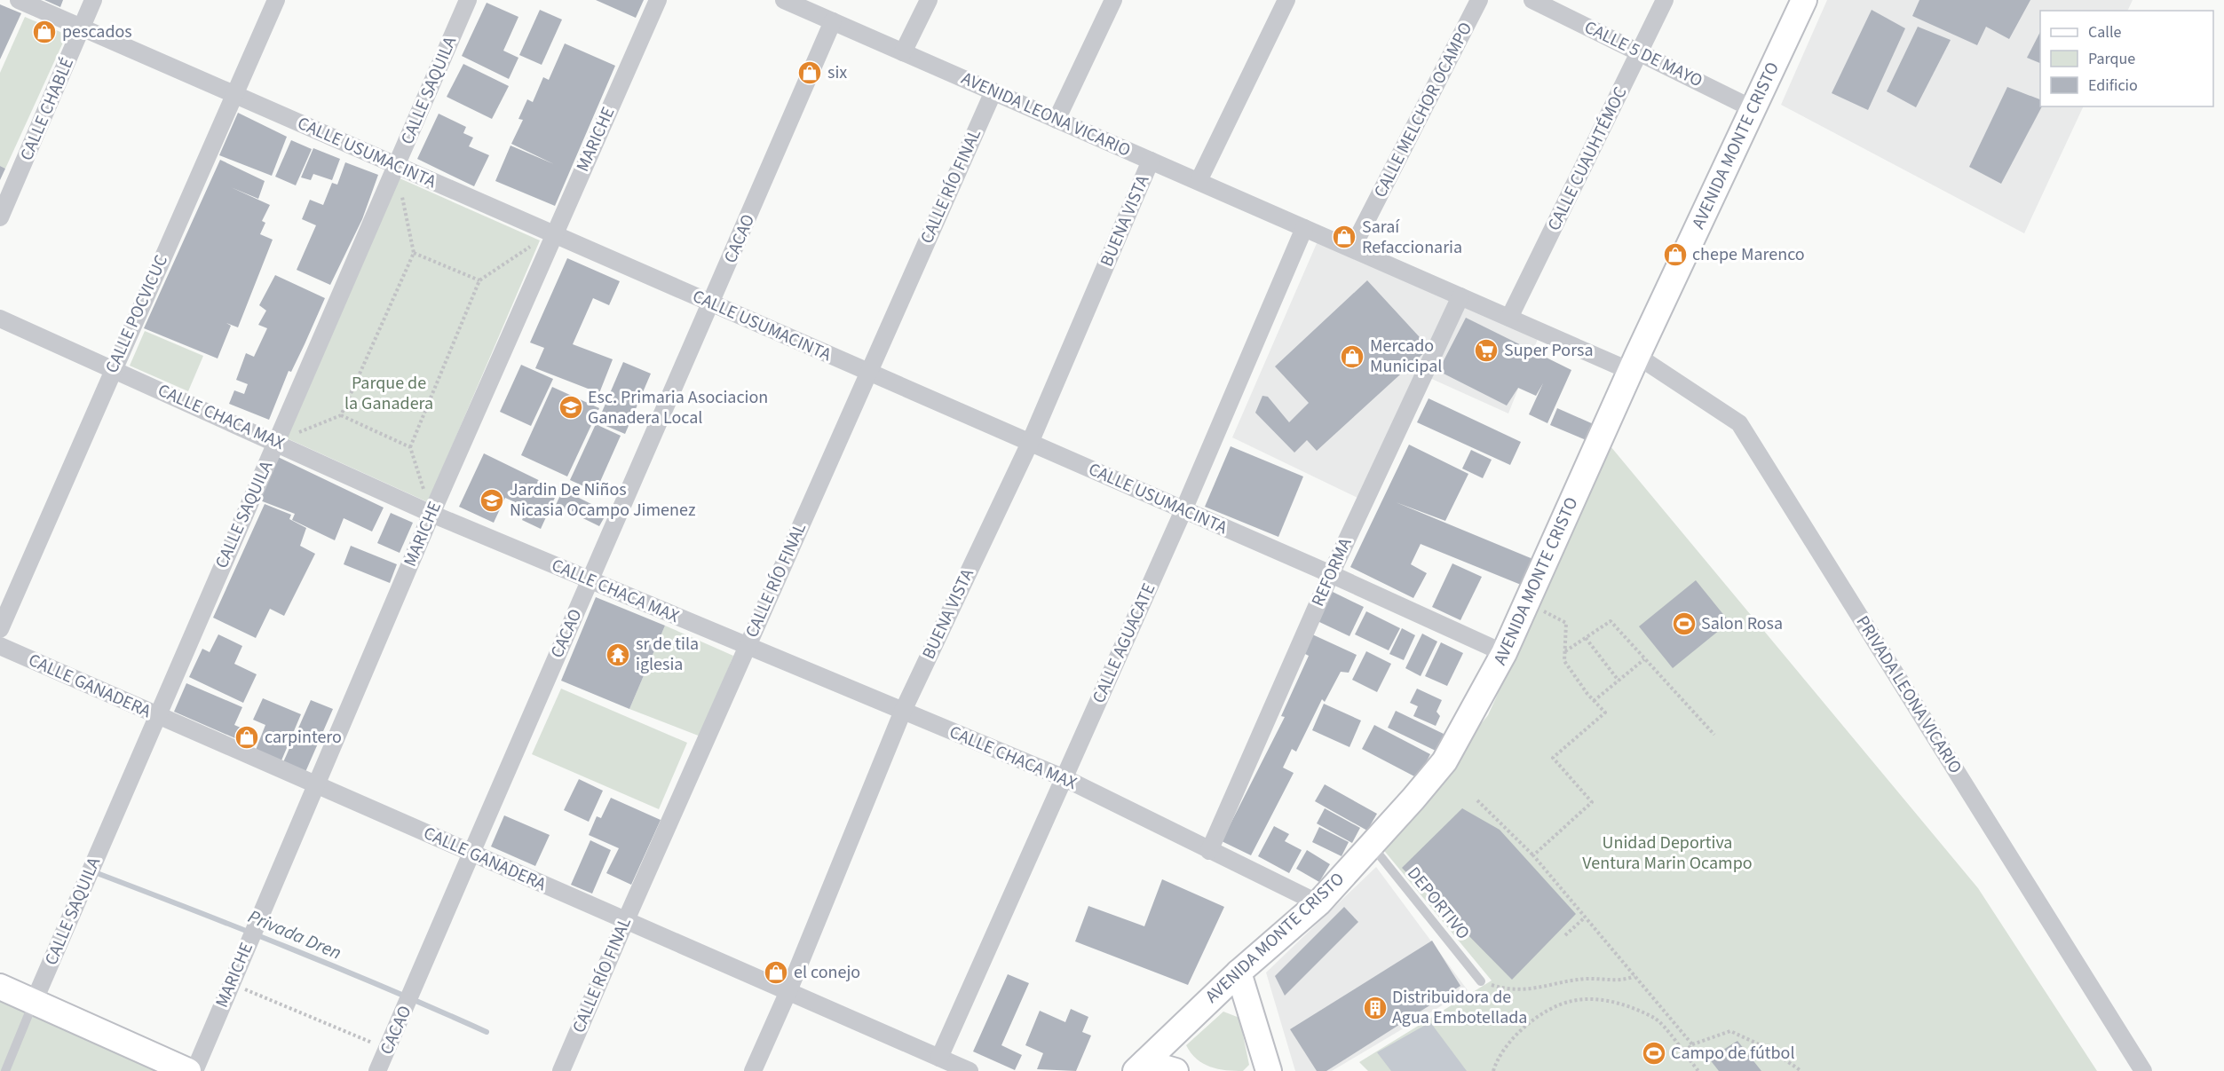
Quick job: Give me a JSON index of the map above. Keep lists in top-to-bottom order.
{
  "streets": {
    "main road": ["AVENIDA MONTE CRISTO"],
    "street": [
      "CALLE 5 DE MAYO",
      "CALLE SAQUILA",
      "CALLE CHABLÉ",
      "CALLE MELCHOR OCAMPO",
      "AVENIDA LEONA VICARIO",
      "MARICHE",
      "CALLE USUMACINTA",
      "CALLE CUAUHTÉMOC",
      "CALLE RÍO FINAL",
      "BUENA VISTA",
      "CACAO",
      "CALLE POCVICUC",
      "CALLE CHACA MAX",
      "REFORMA",
      "CALLE AGUACATE",
      "CALLE GANADERA",
      "PRIVADA LEONA VICARIO"
    ],
    "lane": ["DEPORTIVO"]
  },
  "crossings": [
    ["CALLE 5 DE MAYO", "AVENIDA MONTE CRISTO"],
    ["CALLE 5 DE MAYO", "CALLE CUAUHTÉMOC"],
    ["CALLE SAQUILA", "CALLE USUMACINTA"],
    ["CALLE SAQUILA", "CALLE CHACA MAX"],
    ["CALLE SAQUILA", "CALLE GANADERA"],
    ["CALLE CHABLÉ", "CALLE USUMACINTA"],
    ["CALLE MELCHOR OCAMPO", "AVENIDA LEONA VICARIO"],
    ["AVENIDA LEONA VICARIO", "AVENIDA MONTE CRISTO"],
    ["AVENIDA LEONA VICARIO", "CALLE CUAUHTÉMOC"],
    ["AVENIDA LEONA VICARIO", "CALLE RÍO FINAL"],
    ["AVENIDA LEONA VICARIO", "BUENA VISTA"],
    ["AVENIDA LEONA VICARIO", "CACAO"],
    ["AVENIDA LEONA VICARIO", "REFORMA"],
    ["AVENIDA LEONA VICARIO", "CALLE AGUACATE"],
    ["AVENIDA LEONA VICARIO", "PRIVADA LEONA VICARIO"],
    ["MARICHE", "CALLE USUMACINTA"],
    ["MARICHE", "CALLE CHACA MAX"],
    ["MARICHE", "CALLE GANADERA"],
    ["AVENIDA MONTE CRISTO", "CALLE USUMACINTA"],
    ["AVENIDA MONTE CRISTO", "CALLE CHACA MAX"],
    ["AVENIDA MONTE CRISTO", "PRIVADA LEONA VICARIO"],
    ["AVENIDA MONTE CRISTO", "DEPORTIVO"],
    ["CALLE USUMACINTA", "CALLE RÍO FINAL"],
    ["CALLE USUMACINTA", "BUENA VISTA"],
    ["CALLE USUMACINTA", "CACAO"],
    ["CALLE USUMACINTA", "CALLE POCVICUC"],
    ["CALLE USUMACINTA", "REFORMA"],
    ["CALLE USUMACINTA", "CALLE AGUACATE"],
    ["CALLE RÍO FINAL", "CALLE CHACA MAX"],
    ["CALLE RÍO FINAL", "CALLE GANADERA"],
    ["BUENA VISTA", "CALLE CHACA MAX"],
    ["BUENA VISTA", "CALLE GANADERA"],
    ["CACAO", "CALLE CHACA MAX"],
    ["CACAO", "CALLE GANADERA"],
    ["CALLE POCVICUC", "CALLE CHACA MAX"],
    ["CALLE CHACA MAX", "REFORMA"],
    ["CALLE CHACA MAX", "CALLE AGUACATE"],
    ["CALLE AGUACATE", "CALLE GANADERA"]
  ],
  "water": ["Privada Dren"],
  "parks": ["Parque de la Ganadera", "Unidad Deportiva Ventura Marin Ocampo"],
  "places": {
    "shop": [
      "pescados",
      "six",
      "Saraí Refaccionaria",
      "chepe Marenco",
      "Mercado Municipal",
      "carpintero",
      "el conejo"
    ],
    "supermarket": ["Super Porsa"],
    "school or university": ["Esc. Primaria Asociacion Ganadera Local", "Jardin De Niños Nicasia Ocampo Jimenez"],
    "sports": ["Salon Rosa", "Campo de fútbol"],
    "temple": ["sr de tila iglesia"],
    "building": ["Distribuidora de Agua Embotellada"]
  },
  "legend": ["Calle", "Parque", "Edificio"]
}
